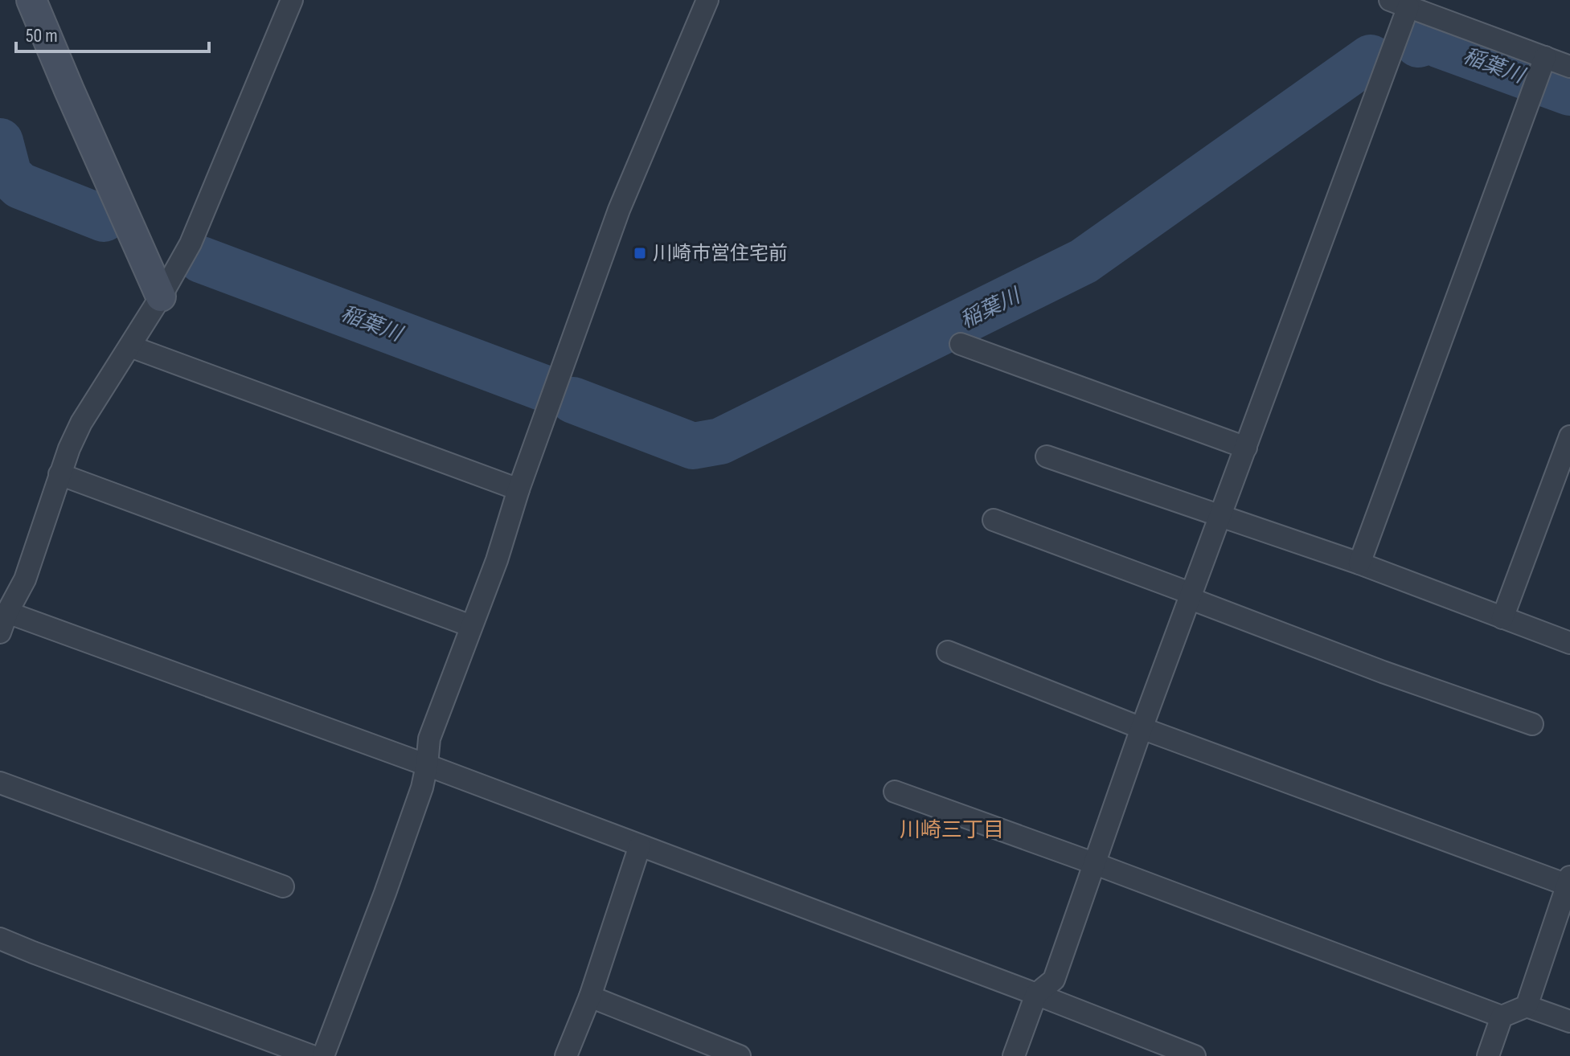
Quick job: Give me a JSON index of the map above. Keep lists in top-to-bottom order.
{
  "districts": ["川崎三丁目"],
  "water": ["稲葉川"],
  "places": {
    "transit": ["川崎市営住宅前"]
  },
  "scale_bar": "50 m"
}
